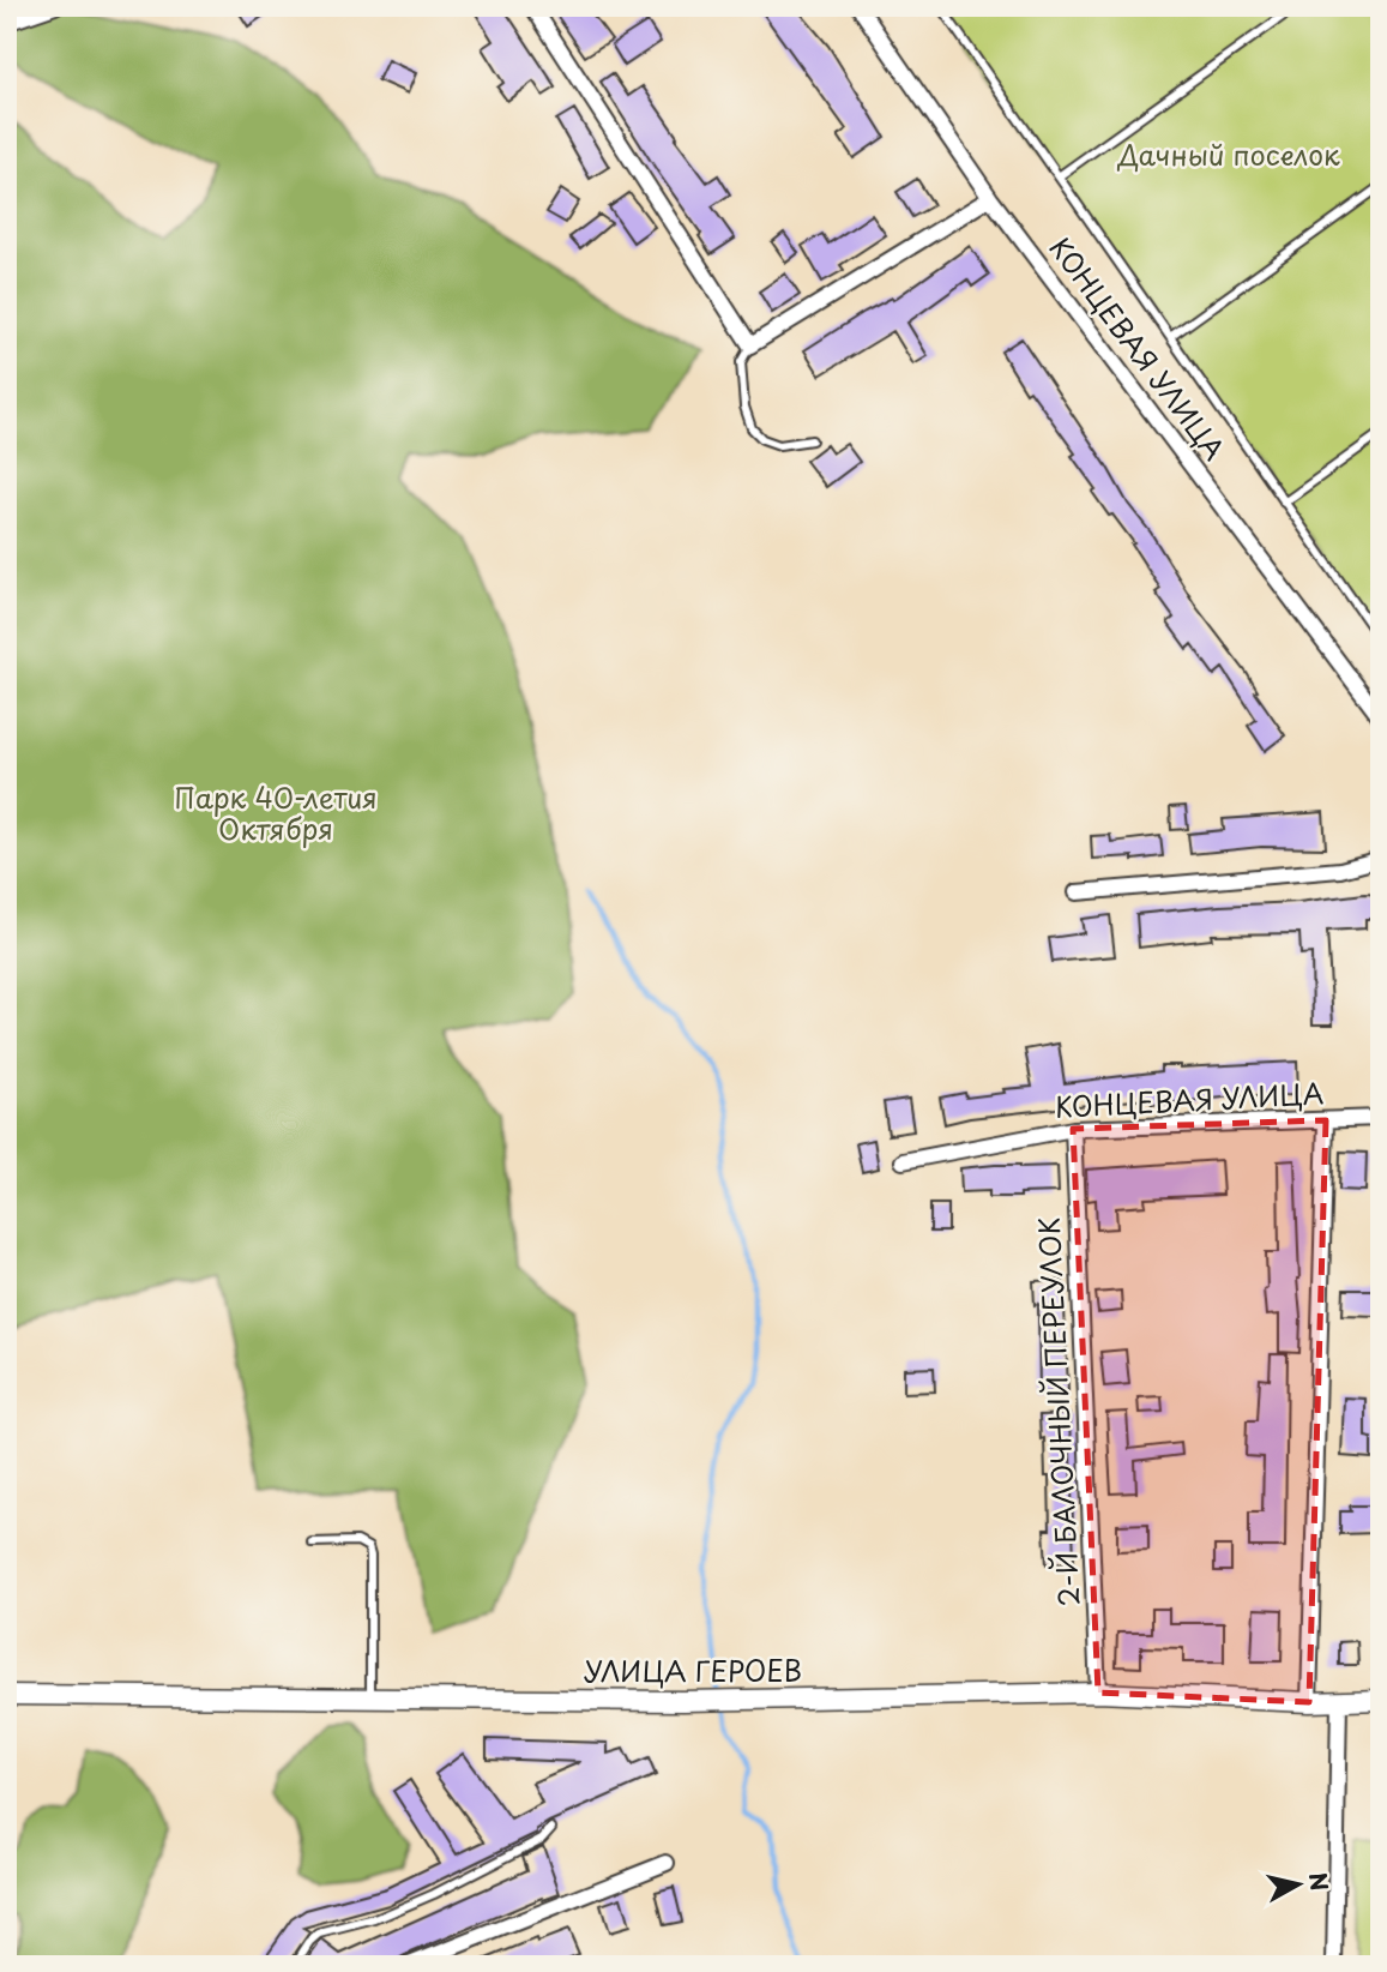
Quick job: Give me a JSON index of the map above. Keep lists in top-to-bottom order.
{
  "streets": {
    "street": ["КОНЦЕВАЯ УЛИЦА", "2-Й БАЛОЧНЫЙ ПЕРЕУЛОК", "УЛИЦА ГЕРОЕВ"]
  },
  "crossings": [
    ["КОНЦЕВАЯ УЛИЦА", "2-Й БАЛОЧНЫЙ ПЕРЕУЛОК"],
    ["2-Й БАЛОЧНЫЙ ПЕРЕУЛОК", "УЛИЦА ГЕРОЕВ"]
  ],
  "parks": ["Дачный поселок", "Парк 40-летия Октября"],
  "north": "right"
}
